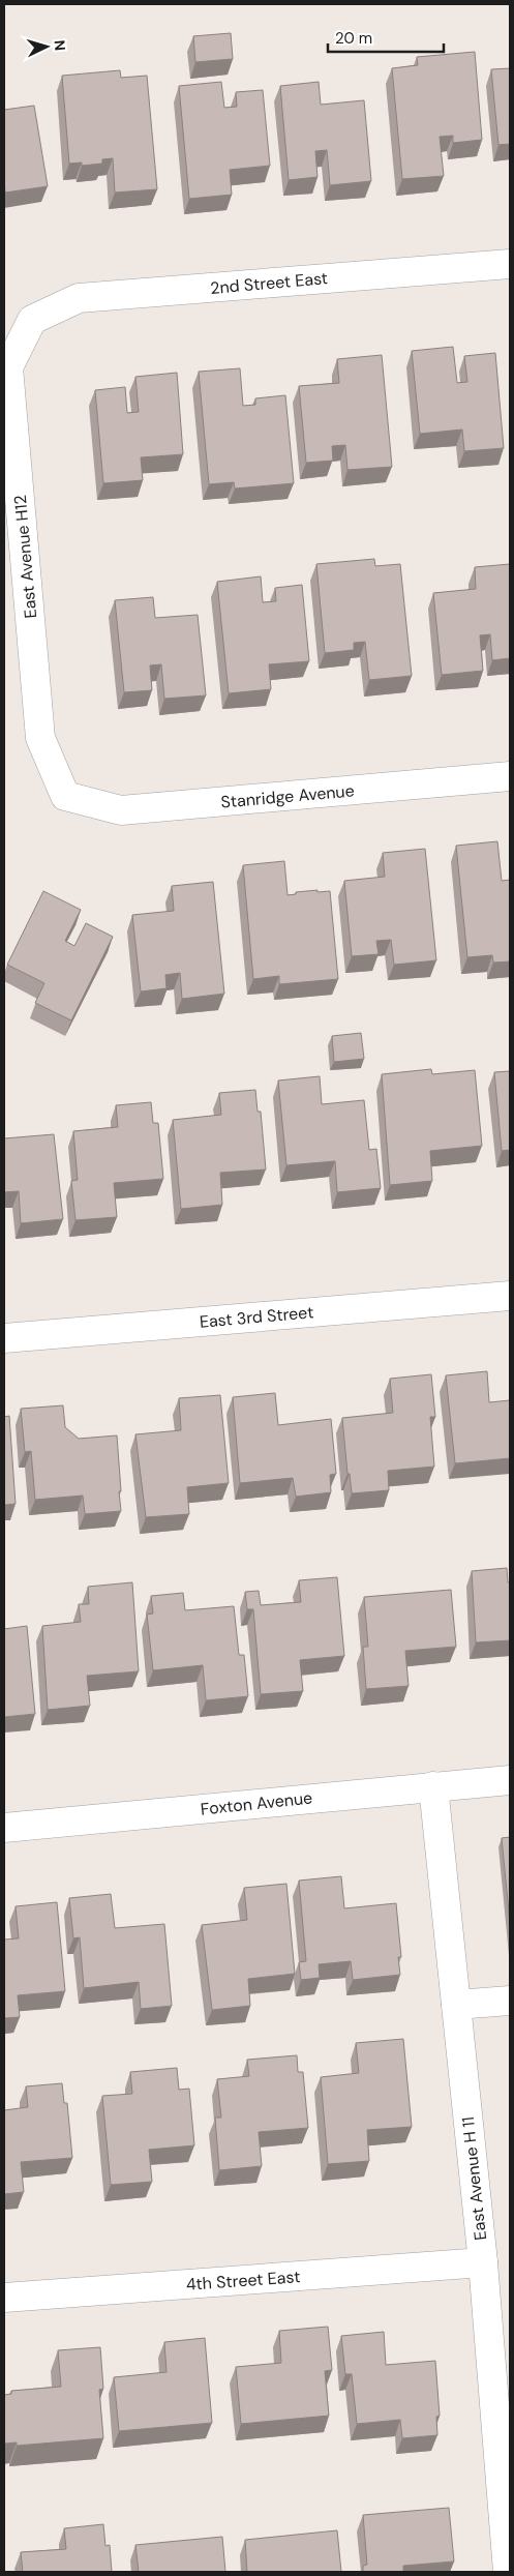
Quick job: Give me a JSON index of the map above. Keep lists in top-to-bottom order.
{
  "streets": {
    "street": [
      "2nd Street East",
      "East Avenue H12",
      "Stanridge Avenue",
      "East 3rd Street",
      "Foxton Avenue",
      "East Avenue H 11",
      "4th Street East"
    ]
  },
  "crossings": [
    ["2nd Street East", "East Avenue H12"],
    ["East Avenue H12", "Stanridge Avenue"],
    ["Foxton Avenue", "East Avenue H 11"],
    ["East Avenue H 11", "4th Street East"]
  ],
  "scale_bar": "20 m",
  "north": "right"
}
